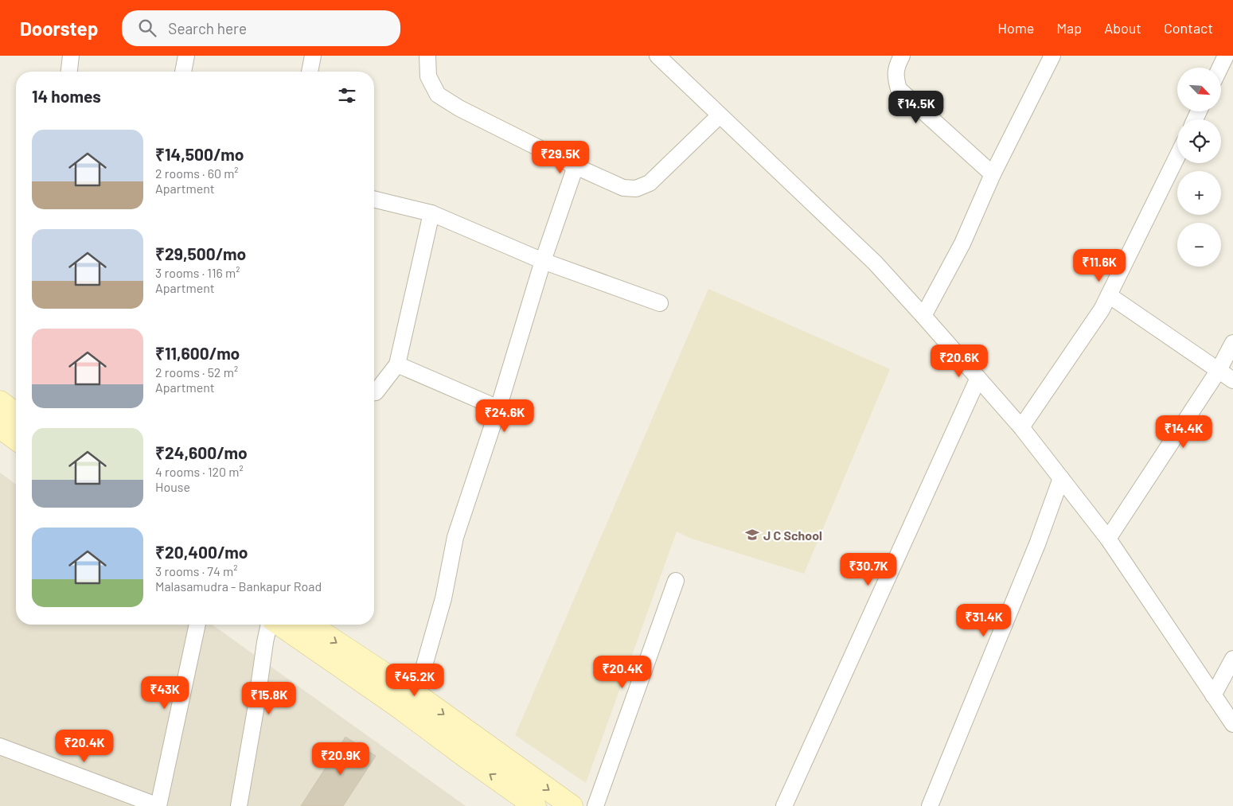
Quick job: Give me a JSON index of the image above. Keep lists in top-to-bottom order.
{
  "places": {
    "school or university": ["J C School"]
  },
  "north": "bottom right",
  "page": {
    "header": "Doorstep",
    "search": "Search here",
    "nav": [
      "Home",
      "Map",
      "About",
      "Contact"
    ],
    "map_buttons": ["+", "−"],
    "heading": "14 homes",
    "price": [
      "₹14.5K",
      "₹29.5K",
      "₹11.6K",
      "₹20.6K",
      "₹24.6K",
      "₹14.4K",
      "₹30.7K",
      "₹31.4K",
      "₹20.4K",
      "₹45.2K",
      "₹43K",
      "₹15.8K",
      "₹20.4K",
      "₹20.9K"
    ],
    "list": [
      {
        "name": "₹14,500/mo",
        "note": "2 rooms · 60 m² · Apartment"
      },
      {
        "name": "₹29,500/mo",
        "note": "3 rooms · 116 m² · Apartment"
      },
      {
        "name": "₹11,600/mo",
        "note": "2 rooms · 52 m² · Apartment"
      },
      {
        "name": "₹24,600/mo",
        "note": "4 rooms · 120 m² · House"
      },
      {
        "name": "₹20,400/mo",
        "note": "3 rooms · 74 m² · Malasamudra - Bankapur Road"
      }
    ]
  }
}
